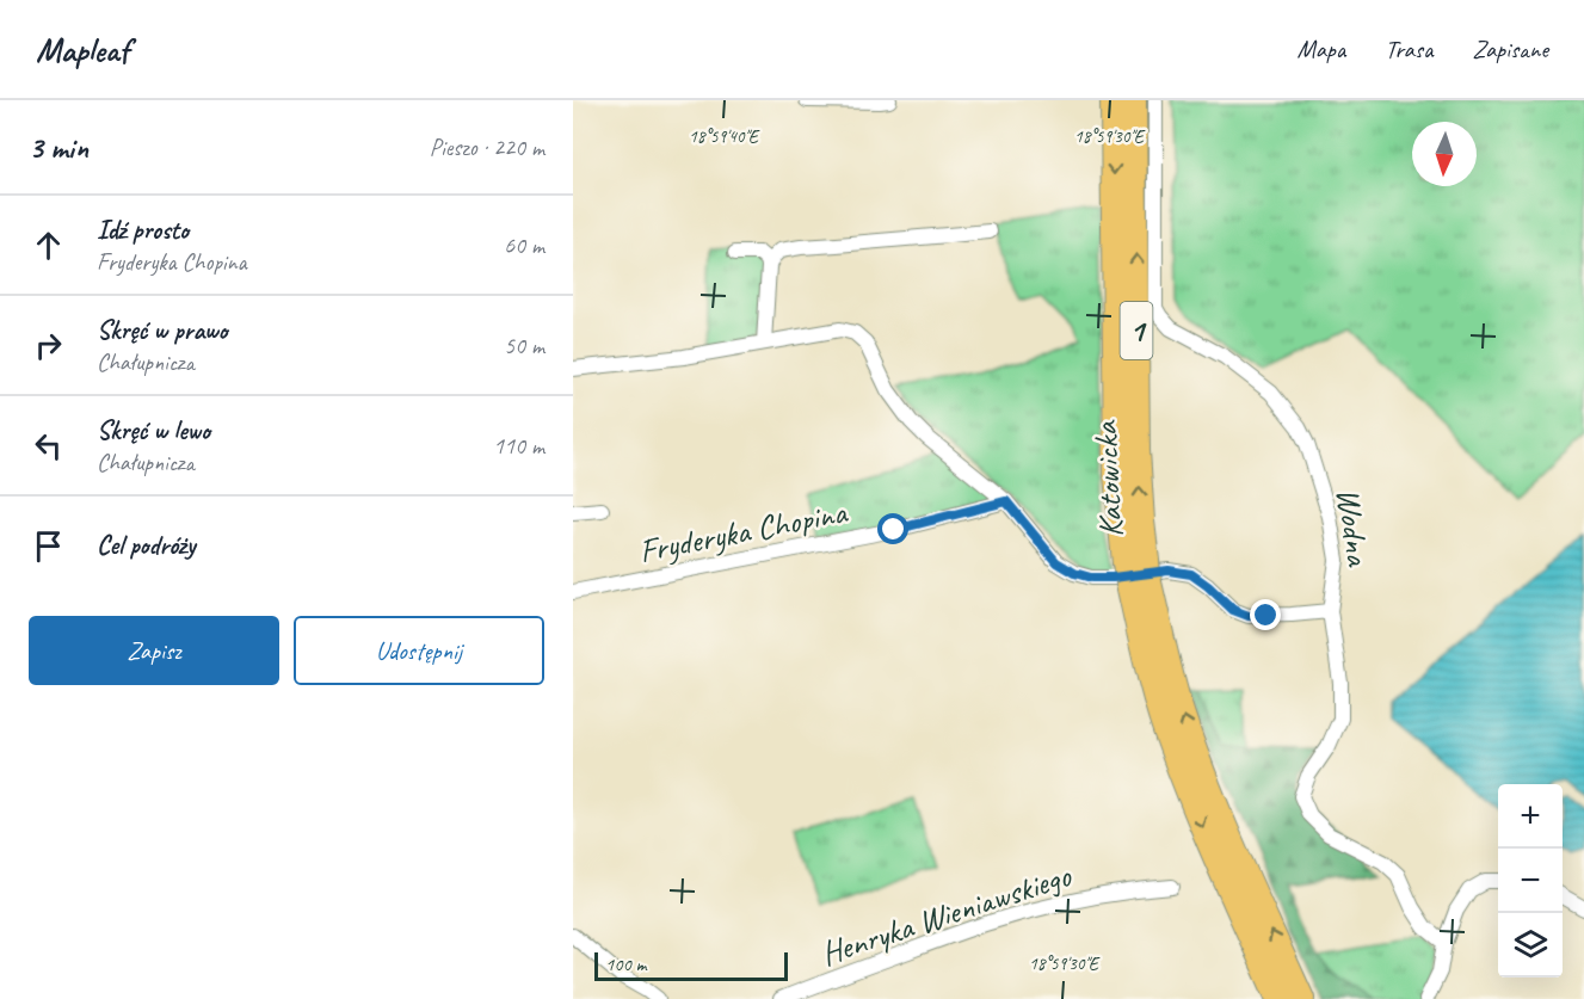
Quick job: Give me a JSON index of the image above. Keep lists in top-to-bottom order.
{
  "streets": {
    "main road": ["1", "Katowicka"],
    "street": ["Wodna", "Fryderyka Chopina", "Henryka Wieniawskiego"]
  },
  "scale_bar": "100 m",
  "north": "bottom",
  "page": {
    "header": "Mapleaf",
    "nav": ["Mapa", "Trasa", "Zapisane"],
    "heading": ["3 min", "Pieszo · 220 m"],
    "list": [
      ["Idź prosto", "Fryderyka Chopina", "60 m"],
      ["Skręć w prawo", "Chałupnicza", "50 m"],
      ["Skręć w lewo", "Chałupnicza", "110 m"],
      "Cel podróży"
    ],
    "buttons": ["Zapisz", "Udostępnij"],
    "map_buttons": ["+", "−"],
    "scale": "100 m"
  },
  "coordinates": ["18°59'40\"E", "18°59'30\"E"]
}
